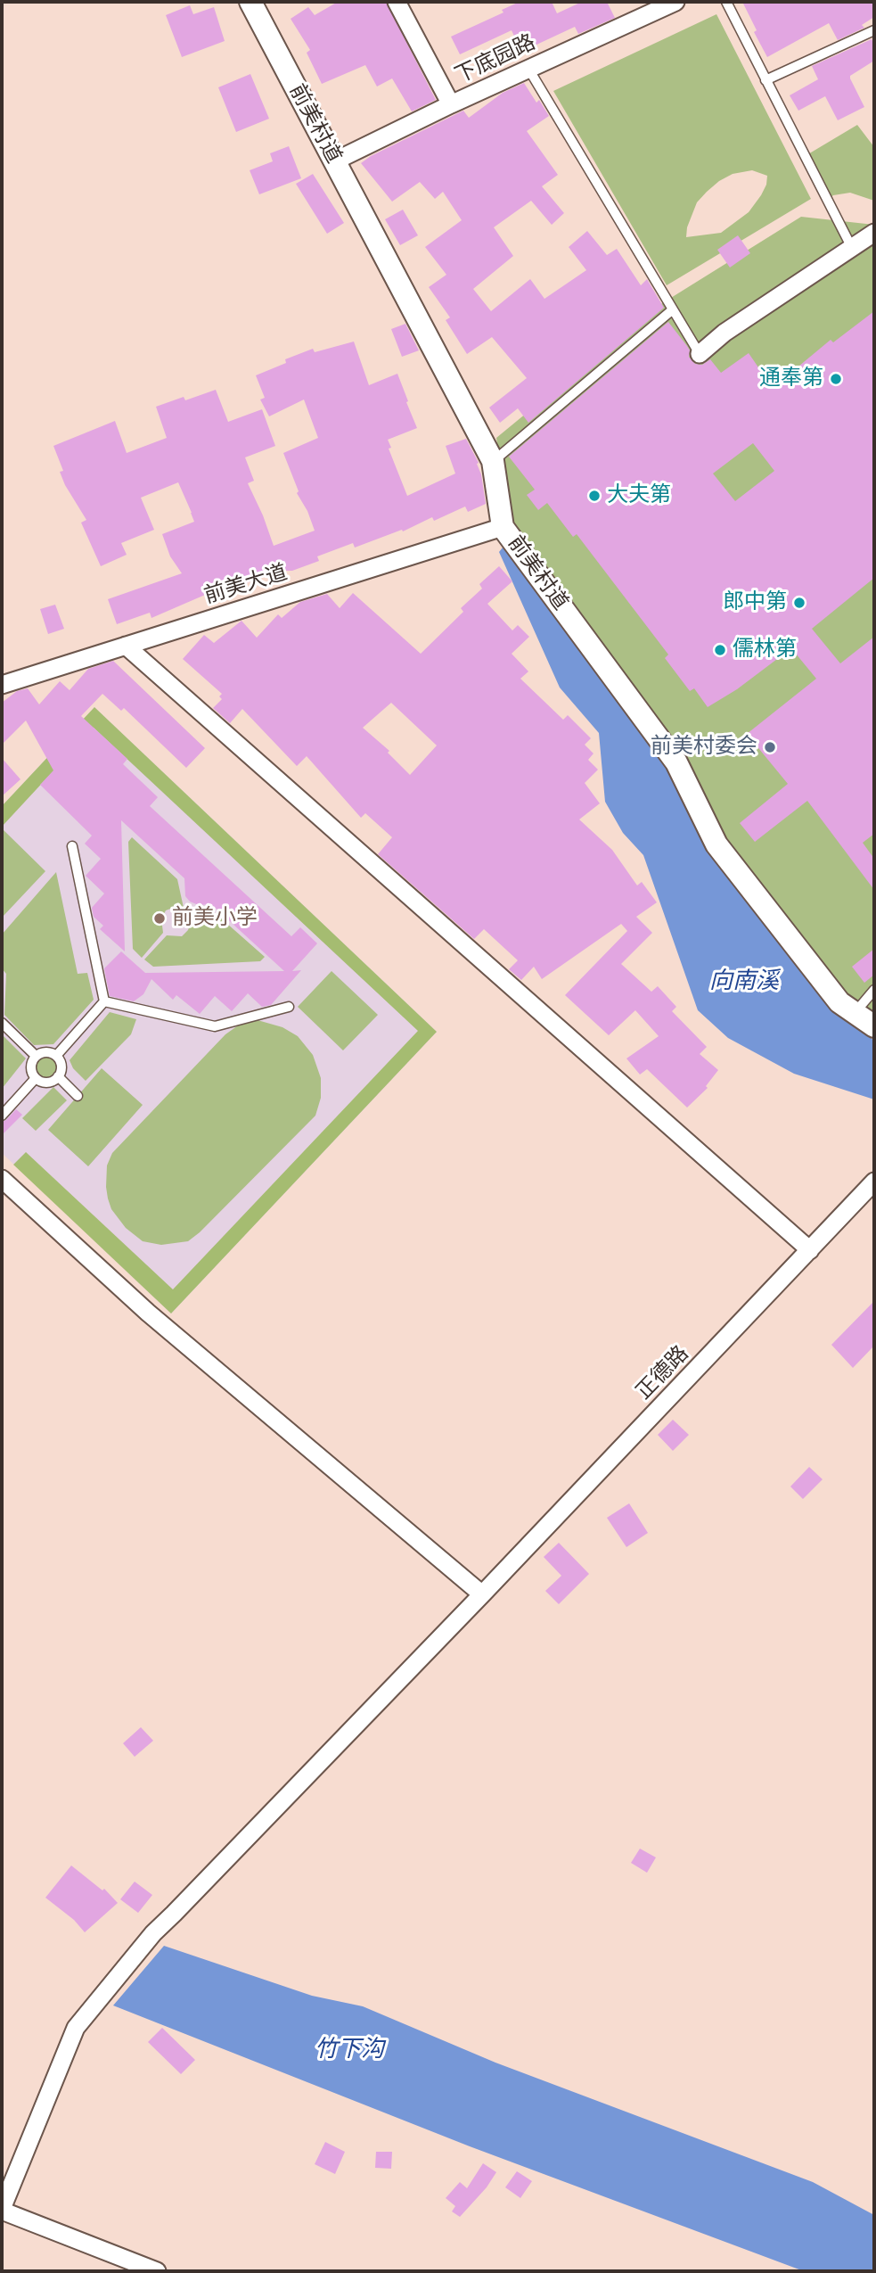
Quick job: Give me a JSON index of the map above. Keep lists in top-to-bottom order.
{
  "streets": {
    "street": [
      "下底园路",
      "前美村道",
      "前美大道",
      "正德路"
    ]
  },
  "crossings": [
    ["下底园路", "前美村道"],
    ["前美村道", "前美大道"]
  ],
  "water": ["向南溪", "竹下沟"],
  "places": [
    "通奉第",
    "大夫第",
    "郎中第",
    "儒林第",
    "前美村委会",
    "前美小学"
  ]
}
